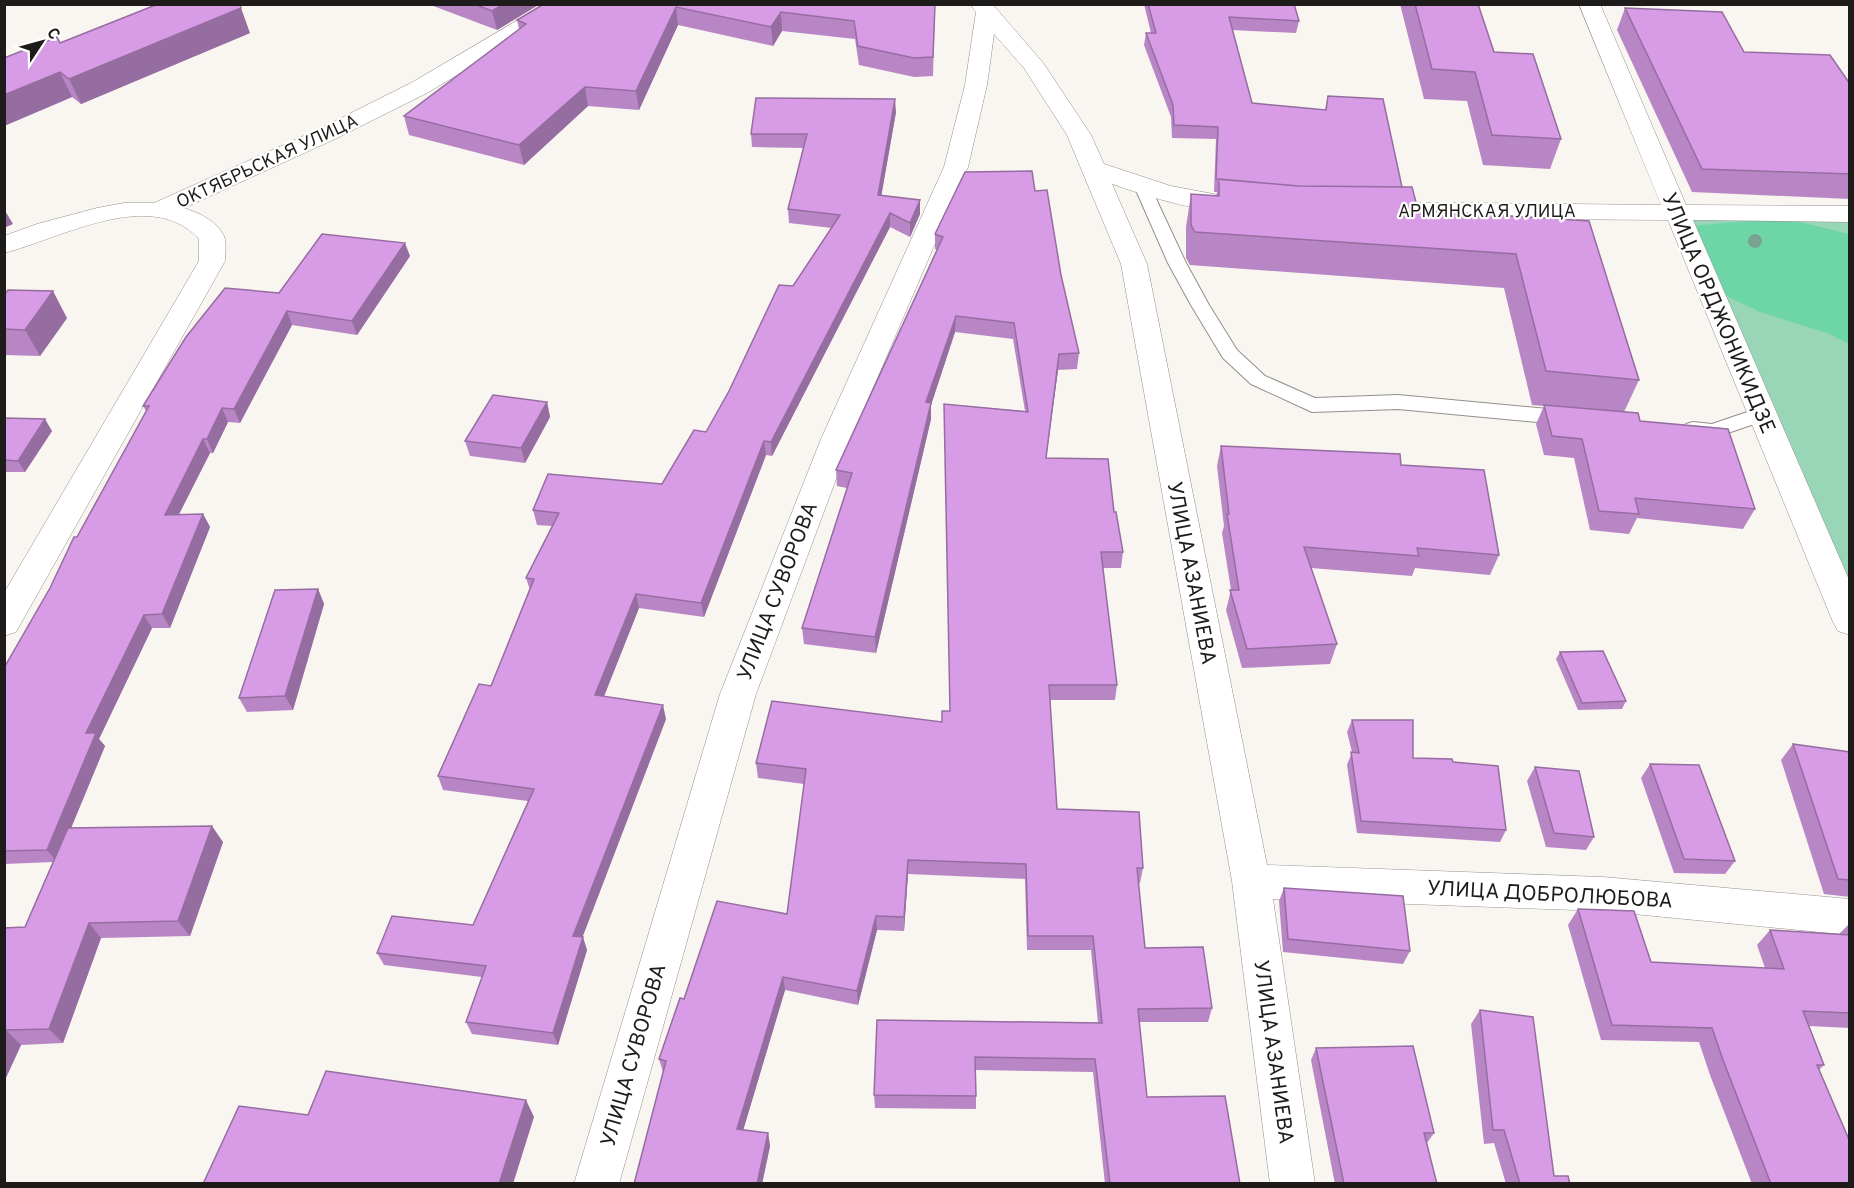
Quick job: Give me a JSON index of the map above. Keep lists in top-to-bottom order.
{
  "streets": {
    "street": [
      "ОКТЯБРЬСКАЯ УЛИЦА",
      "АРМЯНСКАЯ УЛИЦА",
      "УЛИЦА ОРДЖОНИКИДЗЕ",
      "УЛИЦА АЗАНИЕВА",
      "УЛИЦА СУВОРОВА",
      "УЛИЦА ДОБРОЛЮБОВА"
    ]
  },
  "crossings": [
    ["АРМЯНСКАЯ УЛИЦА", "УЛИЦА ОРДЖОНИКИДЗЕ"],
    ["УЛИЦА АЗАНИЕВА", "УЛИЦА СУВОРОВА"],
    ["УЛИЦА АЗАНИЕВА", "УЛИЦА ДОБРОЛЮБОВА"]
  ],
  "north": "top right"
}
